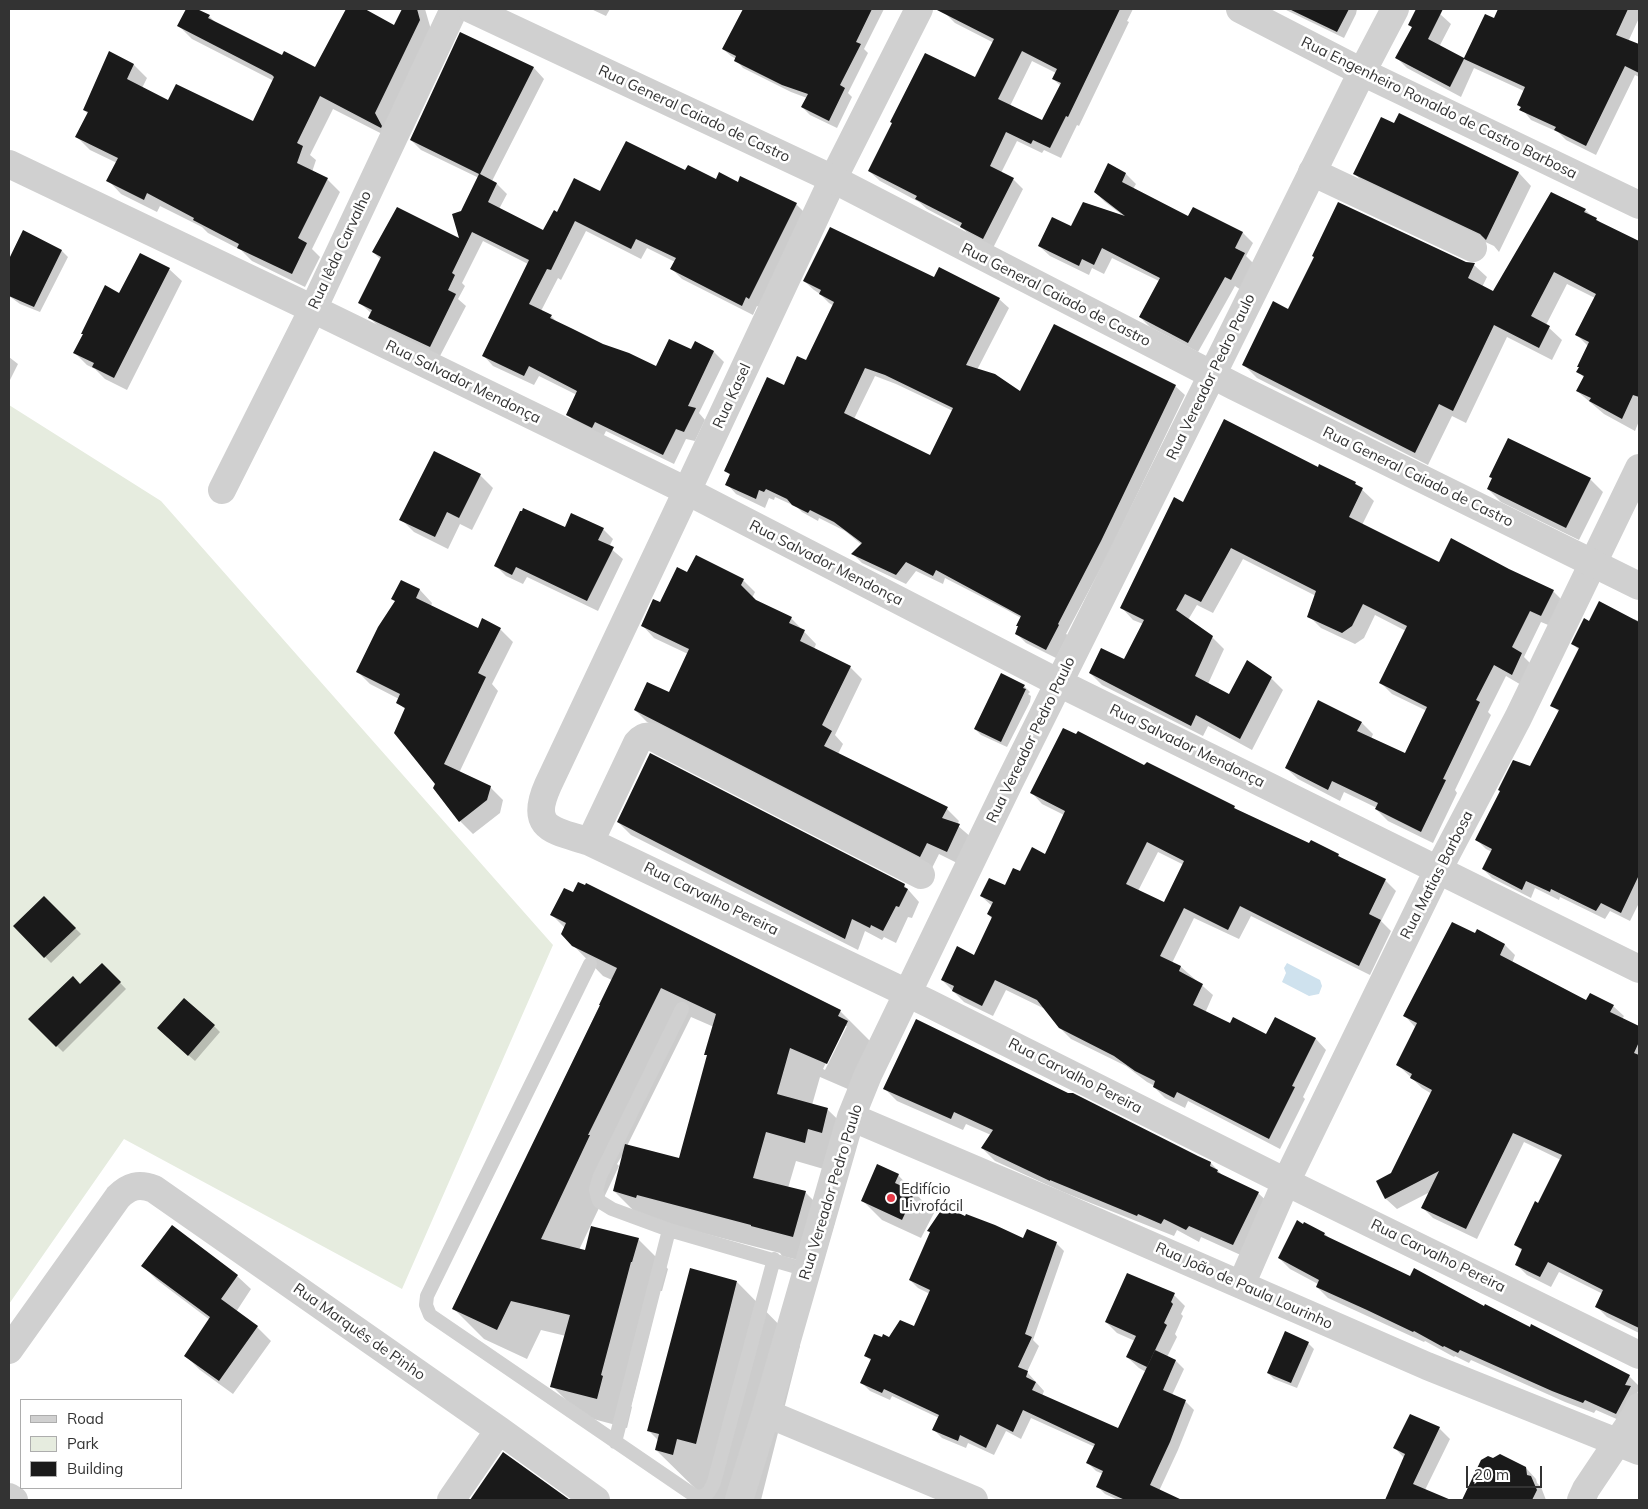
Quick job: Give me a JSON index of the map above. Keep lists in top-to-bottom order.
{
  "streets": {
    "street": [
      "Rua Engenheiro Ronaldo de Castro Barbosa",
      "Rua General Caiado de Castro",
      "Rua Iêda Carvalho",
      "Rua Vereador Pedro Paulo",
      "Rua Salvador Mendonça",
      "Rua Kasel",
      "Rua Matias Barbosa",
      "Rua Carvalho Pereira",
      "Rua João de Paula Lourinho",
      "Rua Marquês de Pinho"
    ]
  },
  "crossings": [
    ["Rua Engenheiro Ronaldo de Castro Barbosa", "Rua Vereador Pedro Paulo"],
    ["Rua General Caiado de Castro", "Rua Vereador Pedro Paulo"],
    ["Rua General Caiado de Castro", "Rua Kasel"],
    ["Rua General Caiado de Castro", "Rua Matias Barbosa"],
    ["Rua Iêda Carvalho", "Rua Salvador Mendonça"],
    ["Rua Vereador Pedro Paulo", "Rua Salvador Mendonça"],
    ["Rua Vereador Pedro Paulo", "Rua Carvalho Pereira"],
    ["Rua Vereador Pedro Paulo", "Rua João de Paula Lourinho"],
    ["Rua Salvador Mendonça", "Rua Kasel"],
    ["Rua Salvador Mendonça", "Rua Matias Barbosa"],
    ["Rua Kasel", "Rua Carvalho Pereira"],
    ["Rua Matias Barbosa", "Rua Carvalho Pereira"],
    ["Rua Matias Barbosa", "Rua João de Paula Lourinho"]
  ],
  "places": ["Edifício Livrofácil"],
  "legend": ["Road", "Park", "Building"],
  "scale_bar": "20 m"
}
